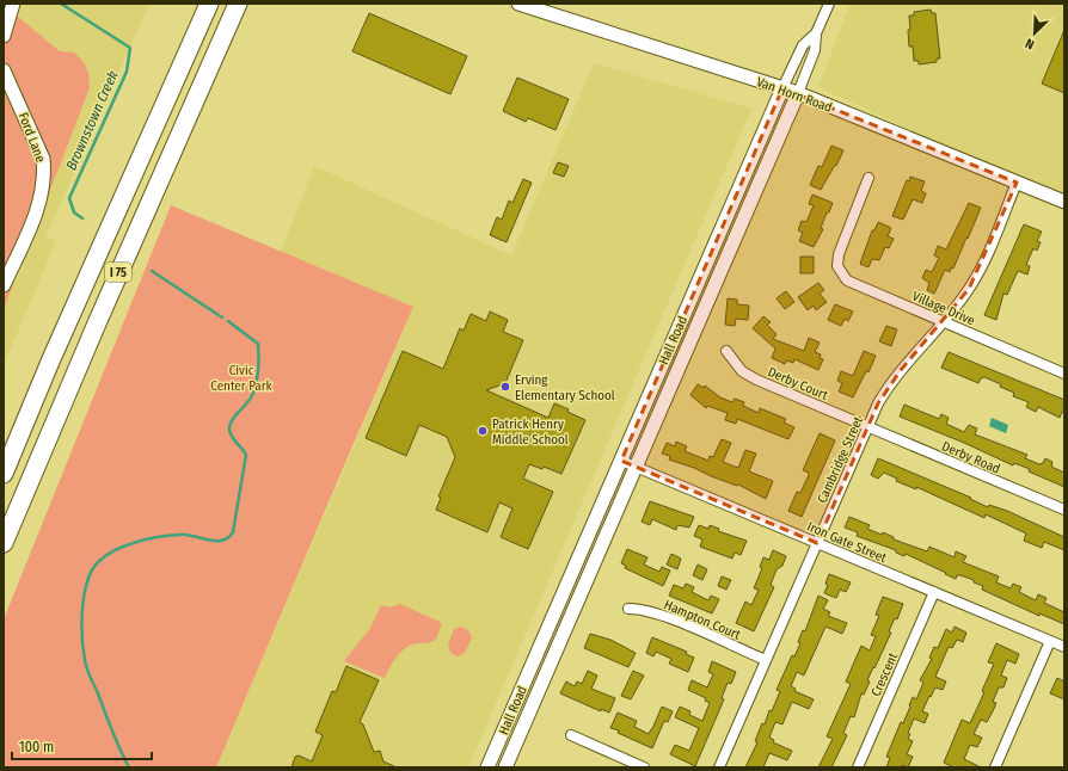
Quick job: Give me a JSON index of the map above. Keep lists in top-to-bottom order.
{
  "streets": {
    "highway": ["I 75"],
    "street": [
      "Van Horn Road",
      "Ford Lane",
      "Village Drive",
      "Hall Road",
      "Derby Court",
      "Derby Road",
      "Cambridge Street",
      "Iron Gate Street",
      "Hampton Court",
      "Crescent"
    ]
  },
  "crossings": [
    ["Van Horn Road", "Hall Road"],
    ["Van Horn Road", "Cambridge Street"],
    ["Village Drive", "Cambridge Street"],
    ["Hall Road", "Iron Gate Street"],
    ["Derby Court", "Derby Road"],
    ["Derby Court", "Cambridge Street"],
    ["Derby Road", "Cambridge Street"],
    ["Cambridge Street", "Iron Gate Street"],
    ["Cambridge Street", "Hampton Court"],
    ["Iron Gate Street", "Crescent"]
  ],
  "water": ["Brownstown Creek"],
  "parks": ["Civic Center Park"],
  "places": ["Erving Elementary School", "Patrick Henry Middle School"],
  "scale_bar": "100 m",
  "north": "bottom left"
}
